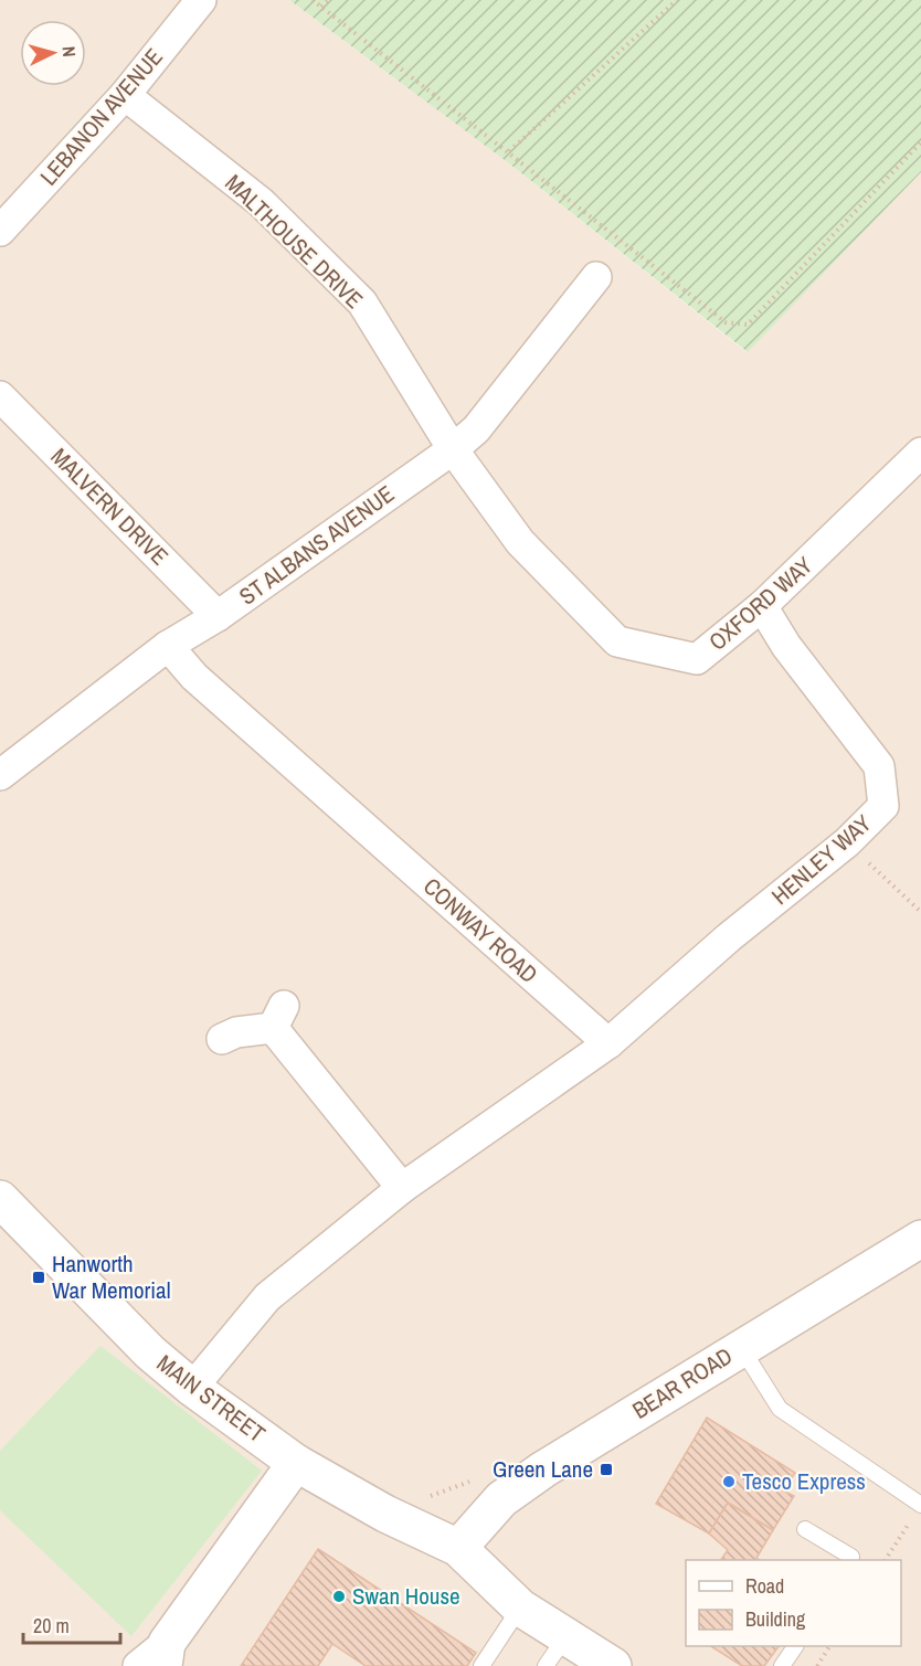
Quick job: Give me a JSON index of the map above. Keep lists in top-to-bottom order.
{
  "streets": {
    "street": [
      "LEBANON AVENUE",
      "MALTHOUSE DRIVE",
      "MALVERN DRIVE",
      "ST ALBANS AVENUE",
      "OXFORD WAY",
      "HENLEY WAY",
      "CONWAY ROAD",
      "BEAR ROAD",
      "MAIN STREET"
    ]
  },
  "crossings": [
    ["LEBANON AVENUE", "MALTHOUSE DRIVE"],
    ["MALTHOUSE DRIVE", "ST ALBANS AVENUE"],
    ["MALTHOUSE DRIVE", "OXFORD WAY"],
    ["MALVERN DRIVE", "ST ALBANS AVENUE"],
    ["ST ALBANS AVENUE", "OXFORD WAY"],
    ["ST ALBANS AVENUE", "CONWAY ROAD"],
    ["OXFORD WAY", "HENLEY WAY"],
    ["HENLEY WAY", "CONWAY ROAD"],
    ["BEAR ROAD", "MAIN STREET"]
  ],
  "places": {
    "transit": ["Hanworth War Memorial", "Green Lane"],
    "other": ["Tesco Express", "Swan House"]
  },
  "legend": ["Road", "Building"],
  "scale_bar": "20 m",
  "north": "right"
}
